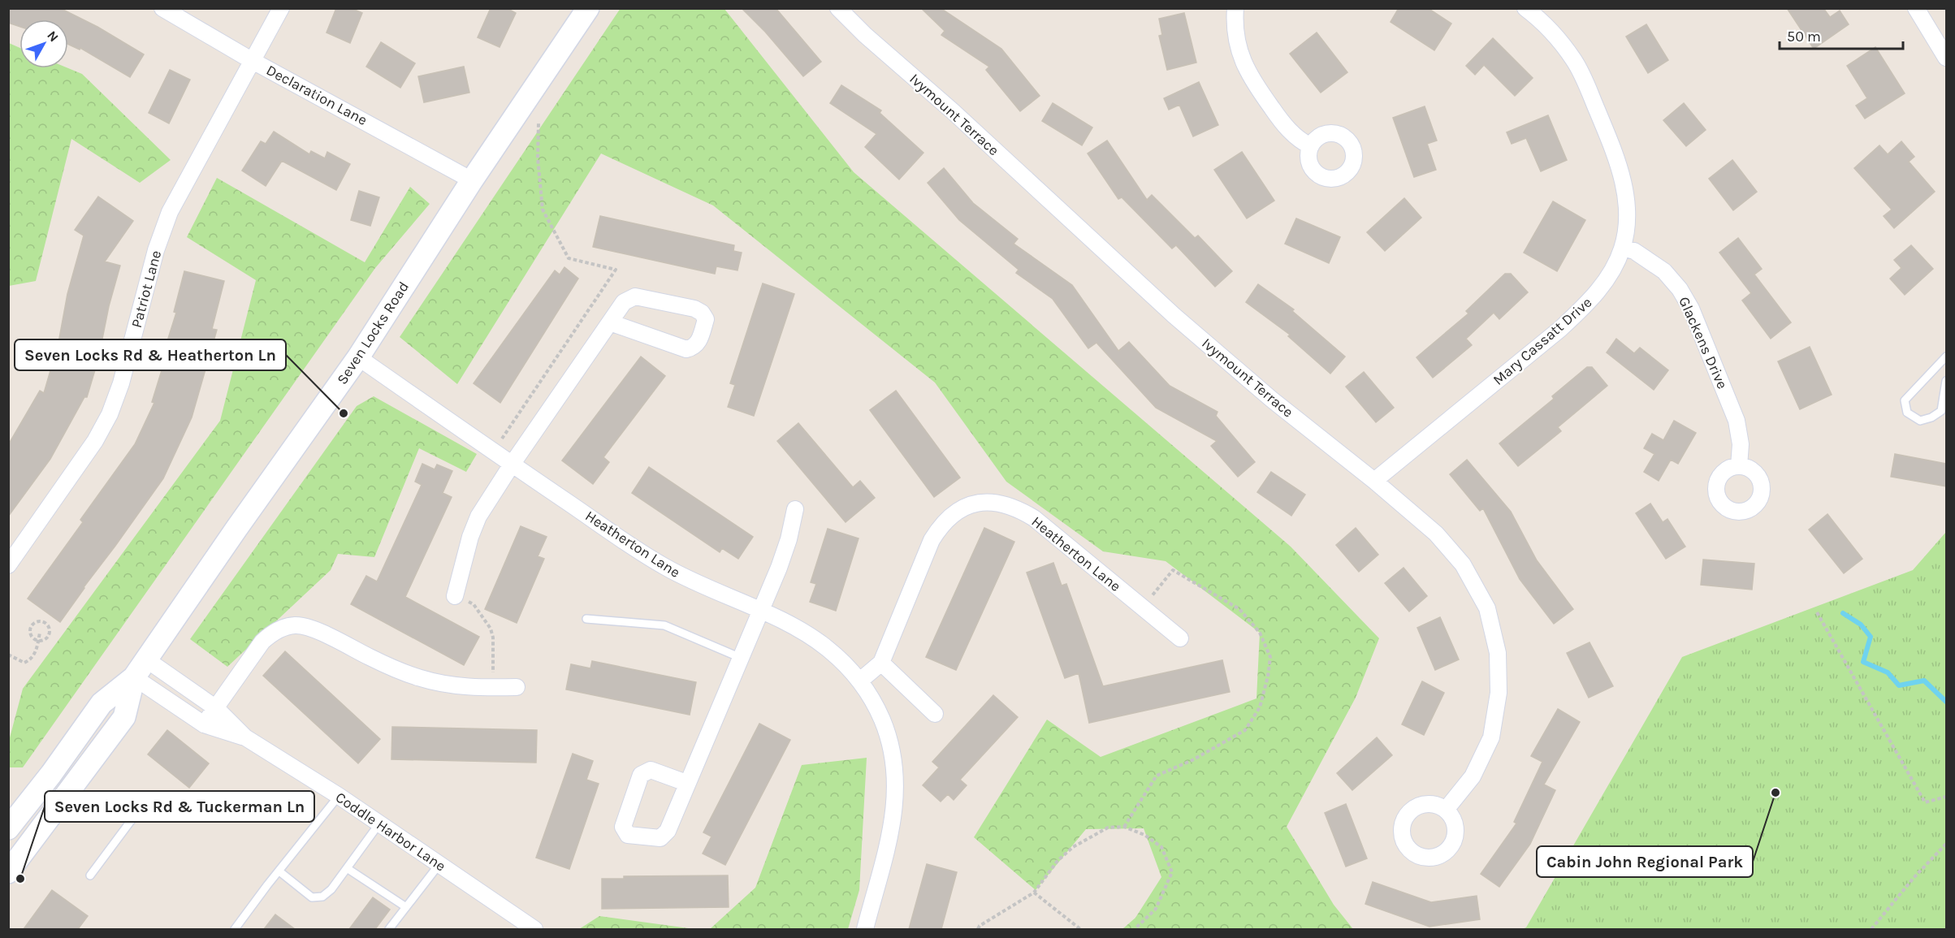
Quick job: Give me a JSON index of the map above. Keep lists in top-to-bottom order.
{
  "streets": {
    "main road": ["Seven Locks Road"],
    "street": [
      "Declaration Lane",
      "Ivymount Terrace",
      "Patriot Lane",
      "Mary Cassatt Drive",
      "Glackens Drive",
      "Heatherton Lane",
      "Coddle Harbor Lane"
    ]
  },
  "crossings": [
    ["Declaration Lane", "Patriot Lane"],
    ["Declaration Lane", "Seven Locks Road"],
    ["Ivymount Terrace", "Mary Cassatt Drive"],
    ["Seven Locks Road", "Heatherton Lane"],
    ["Seven Locks Road", "Coddle Harbor Lane"],
    ["Mary Cassatt Drive", "Glackens Drive"]
  ],
  "places": ["Seven Locks Rd & Heatherton Ln", "Cabin John Regional Park", "Seven Locks Rd & Tuckerman Ln"],
  "scale_bar": "50 m",
  "north": "top right"
}
